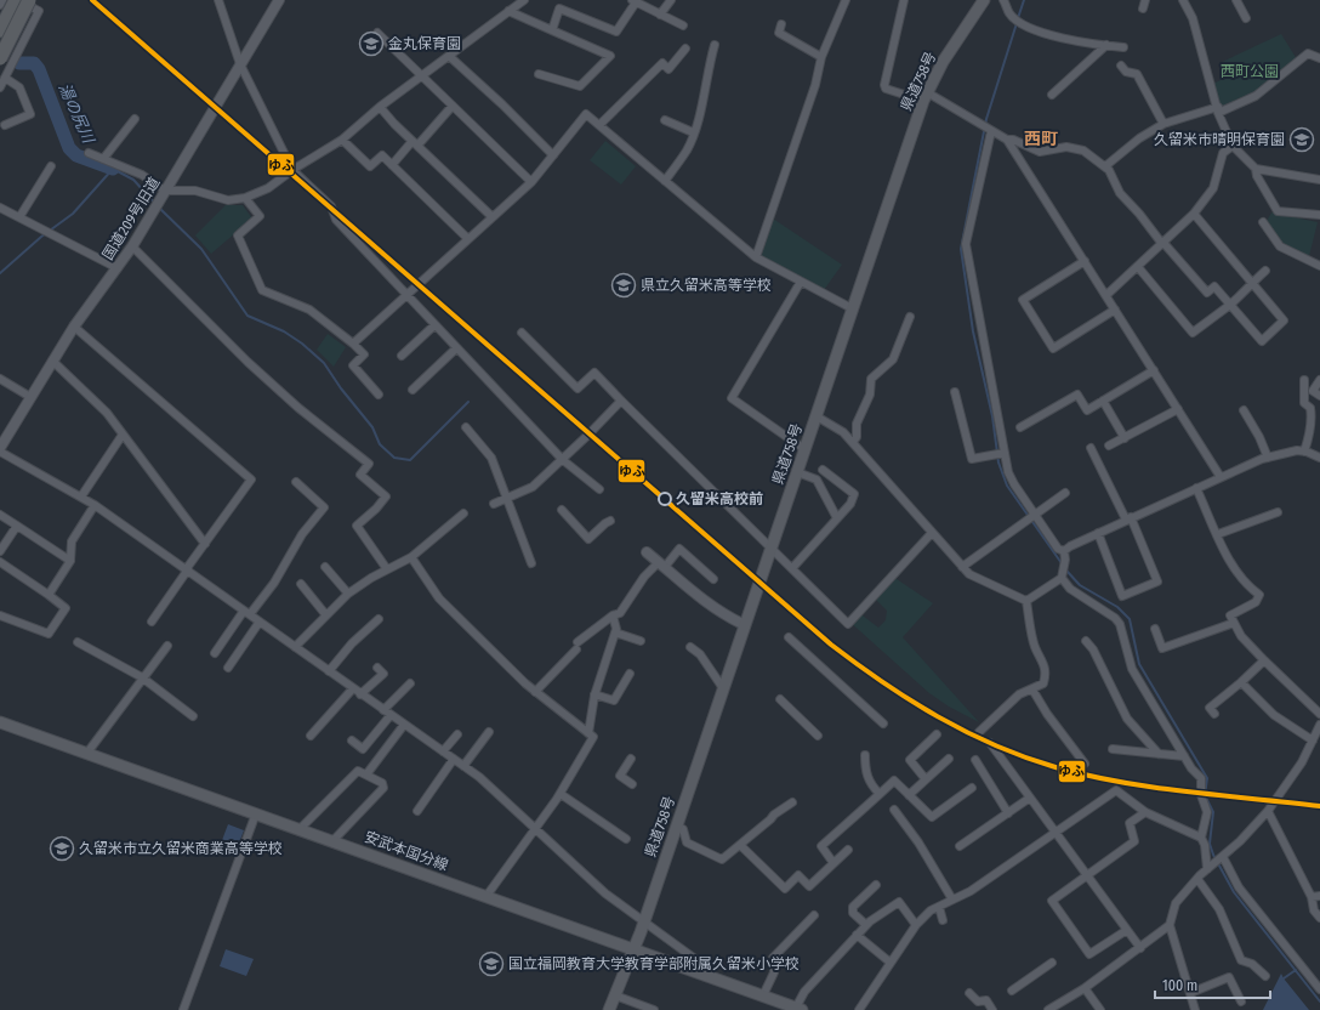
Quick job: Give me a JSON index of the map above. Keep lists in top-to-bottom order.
{
  "streets": {
    "main road": ["県道758号", "安武本国分線"],
    "street": ["国道209号旧道"]
  },
  "crossings": [
    ["県道758号", "安武本国分線"]
  ],
  "districts": ["西町"],
  "water": ["湯の尻川"],
  "parks": ["西町公園"],
  "places": {
    "school or university": [
      "金丸保育園",
      "久留米市晴明保育園",
      "県立久留米高等学校",
      "久留米市立久留米商業高等学校",
      "国立福岡教育大学教育学部附属久留米小学校"
    ],
    "other": ["久留米高校前"]
  },
  "lines": ["transit line ゆふ"],
  "scale_bar": "100 m"
}
